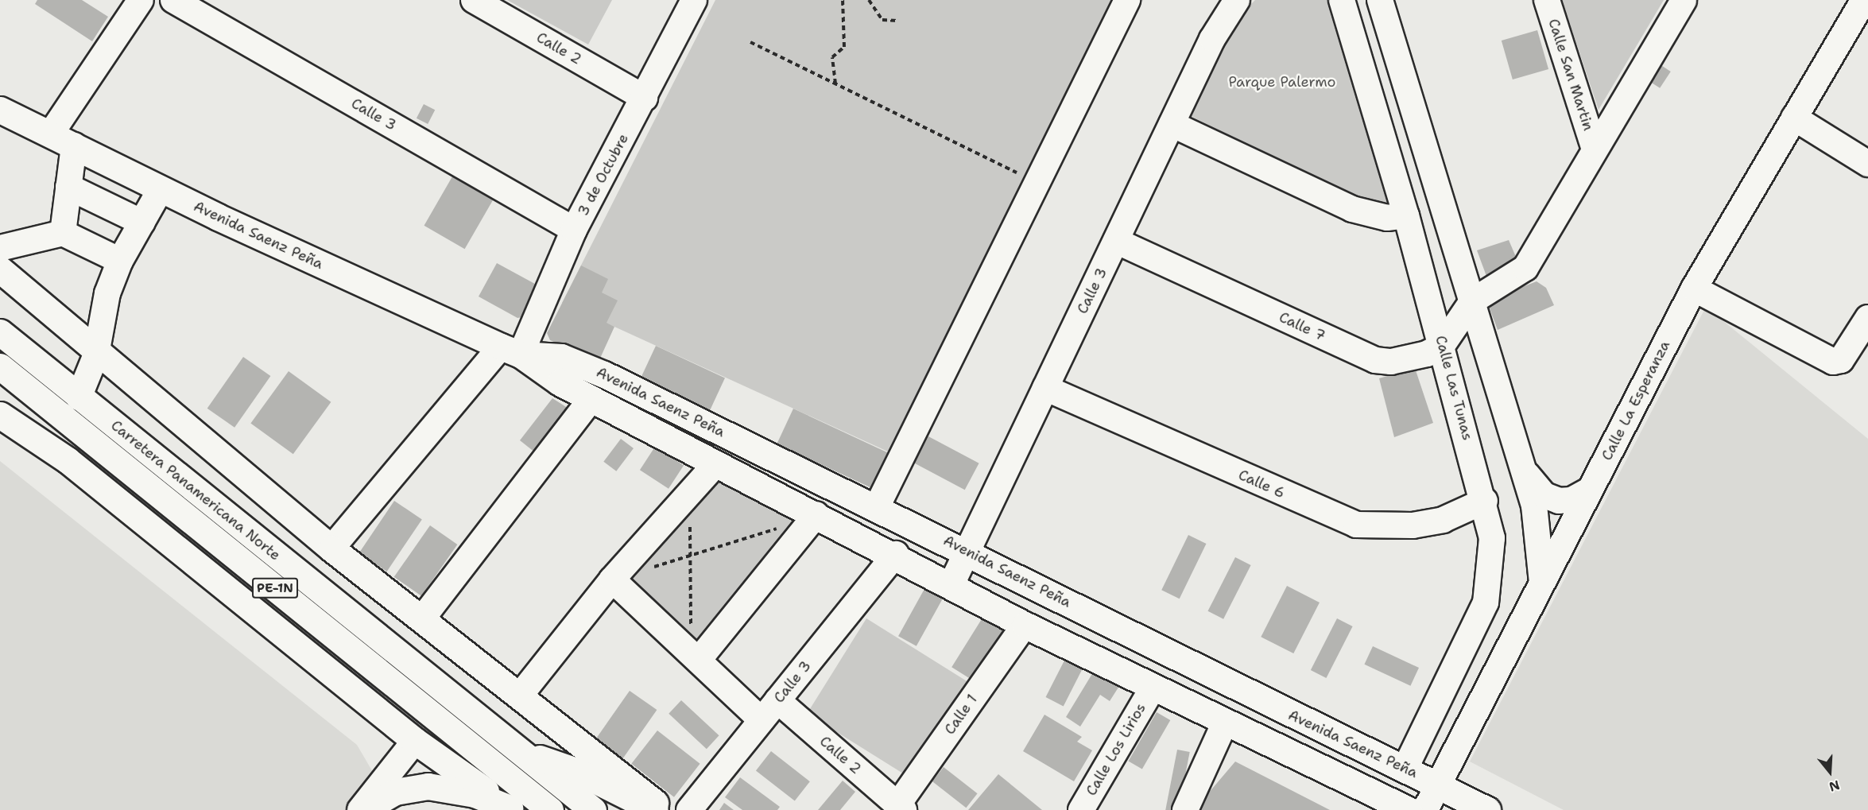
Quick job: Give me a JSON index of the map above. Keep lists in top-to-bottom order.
{
  "streets": {
    "main road": ["Avenida Saenz Peña", "Carretera Panamericana Norte", "PE-1N"],
    "street": [
      "Calle 2",
      "Calle San Martin",
      "Calle 3",
      "3 de Octubre",
      "Calle 7",
      "Calle Las Tunas",
      "Calle La Esperanza",
      "Calle 6",
      "Calle 1",
      "Calle Los Lirios"
    ]
  },
  "crossings": [
    ["Calle 2", "Calle 3"],
    ["Calle 2", "3 de Octubre"],
    ["Calle 2", "Calle 1"],
    ["Calle 3", "3 de Octubre"],
    ["Calle 3", "Avenida Saenz Peña"],
    ["Calle 3", "Calle 7"],
    ["Calle 3", "Calle 6"],
    ["3 de Octubre", "Avenida Saenz Peña"],
    ["Avenida Saenz Peña", "Calle Las Tunas"],
    ["Avenida Saenz Peña", "Calle La Esperanza"],
    ["Avenida Saenz Peña", "Calle 1"],
    ["Avenida Saenz Peña", "Calle Los Lirios"],
    ["Calle 7", "Calle Las Tunas"],
    ["Calle Las Tunas", "Calle 6"]
  ],
  "parks": ["Parque Palermo"],
  "north": "bottom"
}
